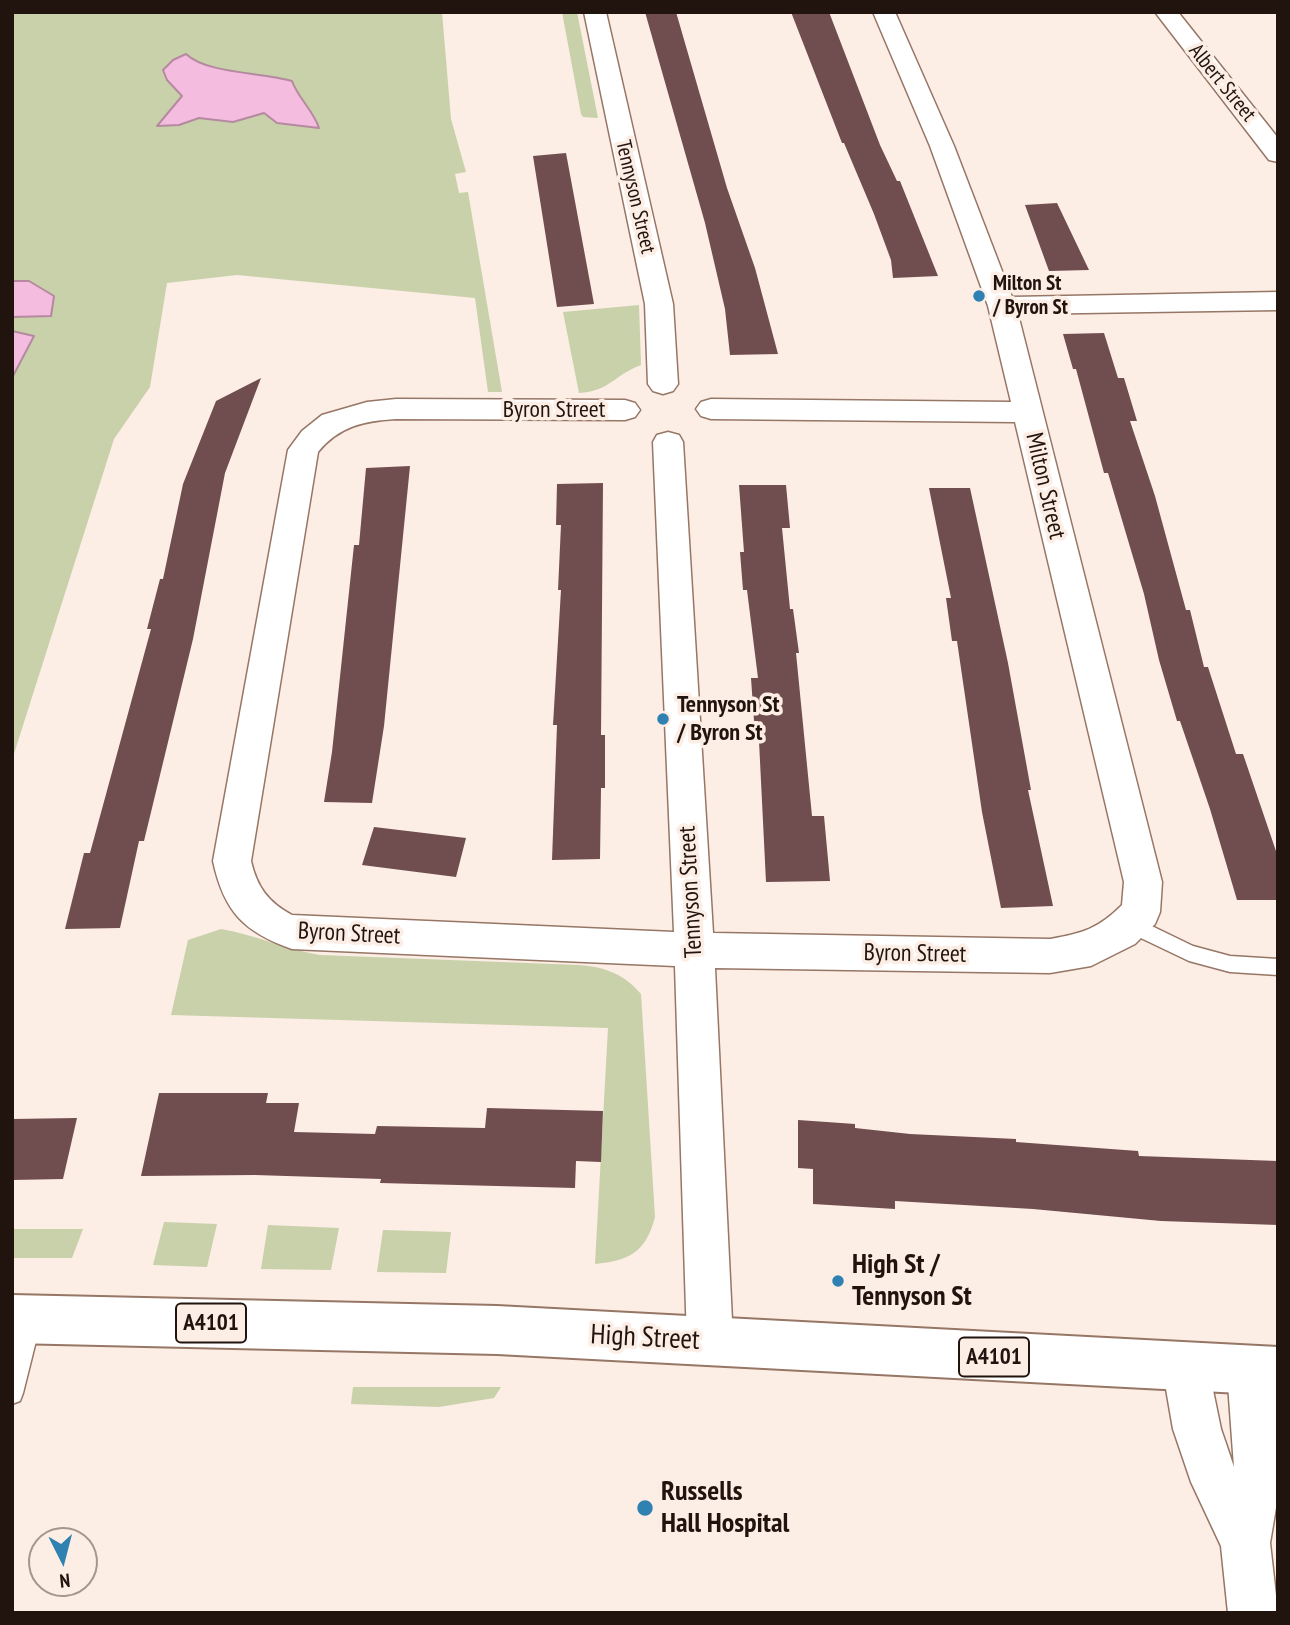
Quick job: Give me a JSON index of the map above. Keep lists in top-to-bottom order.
{
  "streets": {
    "main road": ["A4101", "High Street"],
    "street": [
      "Albert Street",
      "Tennyson Street",
      "Byron Street",
      "Milton Street"
    ]
  },
  "crossings": [
    ["Tennyson Street", "Byron Street"],
    ["Tennyson Street", "High Street"],
    ["Byron Street", "Milton Street"]
  ],
  "places": [
    "Milton St / Byron St",
    "Tennyson St / Byron St",
    "High St / Tennyson St",
    "Russells Hall Hospital"
  ],
  "north": "bottom"
}
